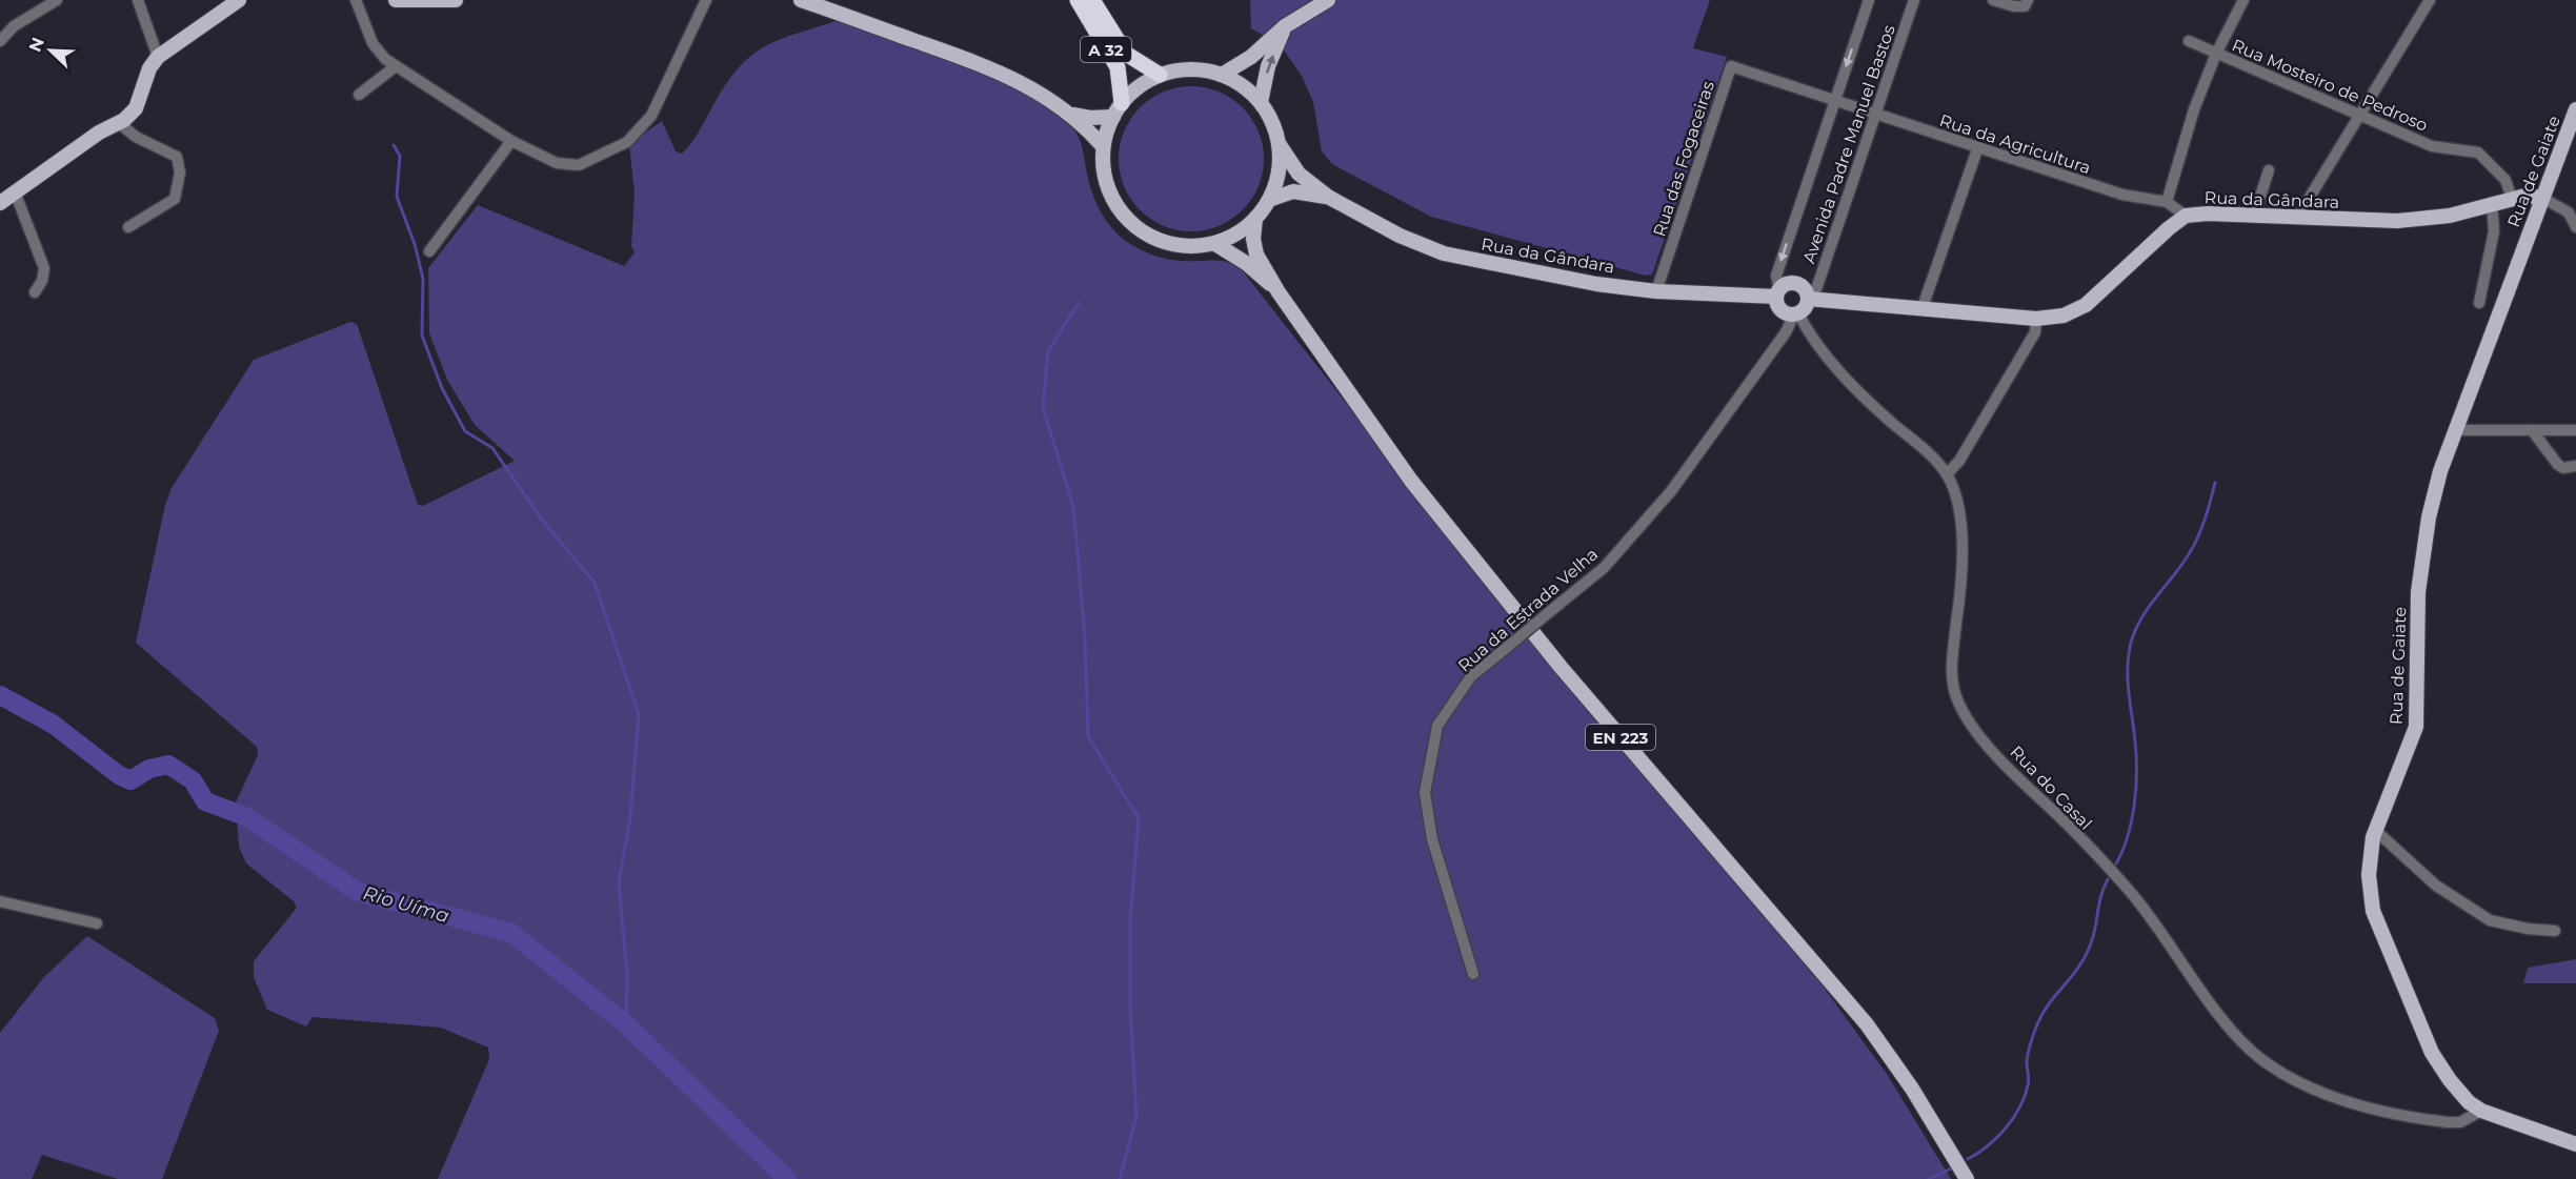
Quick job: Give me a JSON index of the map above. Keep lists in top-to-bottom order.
{
  "streets": {
    "highway": ["A 32"],
    "main road": ["Rua de Gaiate", "Rua da Gândara", "EN 223"],
    "street": [
      "Rua Mosteiro de Pedroso",
      "Avenida Padre Manuel Bastos",
      "Rua da Agricultura",
      "Rua das Fogaceiras",
      "Rua da Estrada Velha",
      "Rua do Casal"
    ]
  },
  "crossings": [
    ["A 32", "Rua da Gândara"],
    ["A 32", "EN 223"],
    ["Rua Mosteiro de Pedroso", "Rua da Gândara"],
    ["Avenida Padre Manuel Bastos", "Rua da Agricultura"],
    ["Avenida Padre Manuel Bastos", "Rua das Fogaceiras"],
    ["Avenida Padre Manuel Bastos", "Rua da Gândara"],
    ["Avenida Padre Manuel Bastos", "Rua da Estrada Velha"],
    ["Avenida Padre Manuel Bastos", "Rua do Casal"],
    ["Rua da Agricultura", "Rua das Fogaceiras"],
    ["Rua da Agricultura", "Rua da Gândara"],
    ["Rua das Fogaceiras", "Rua da Gândara"],
    ["Rua de Gaiate", "Rua da Gândara"],
    ["Rua de Gaiate", "Rua do Casal"],
    ["Rua da Gândara", "Rua da Estrada Velha"],
    ["Rua da Gândara", "EN 223"],
    ["Rua da Gândara", "Rua do Casal"],
    ["Rua da Estrada Velha", "Rua do Casal"]
  ],
  "water": ["Rio Uíma"],
  "north": "top left"
}
